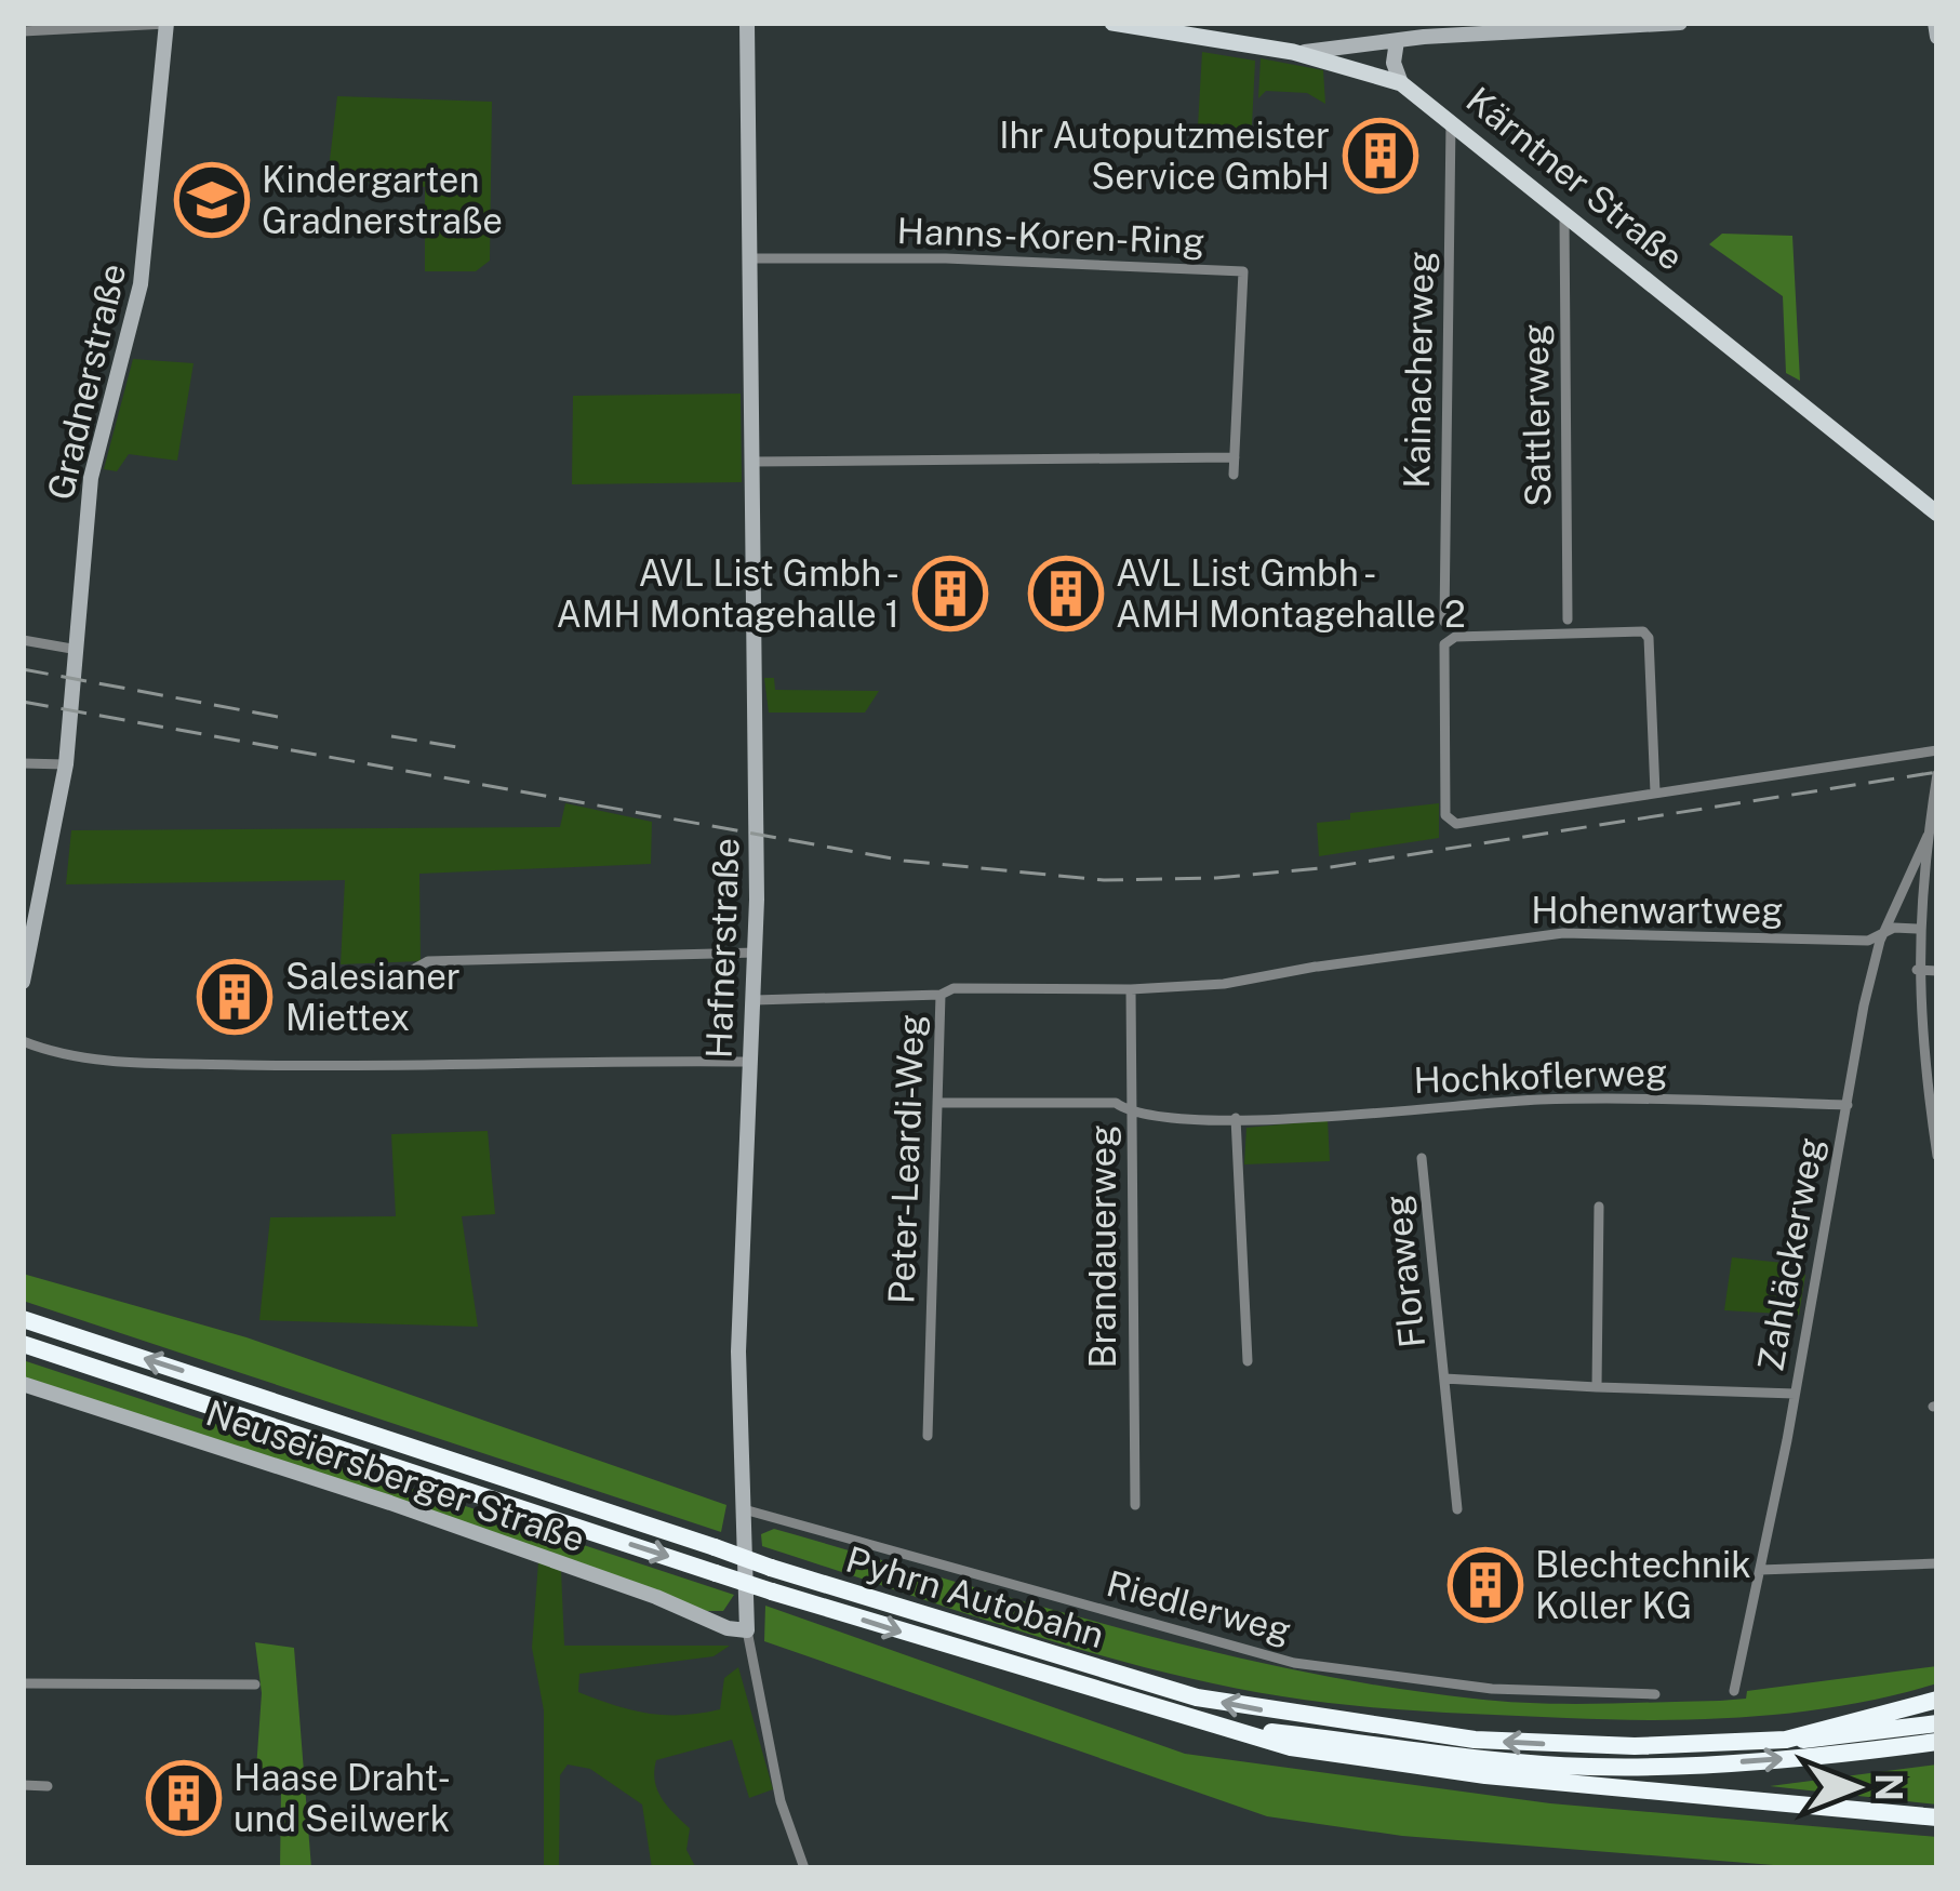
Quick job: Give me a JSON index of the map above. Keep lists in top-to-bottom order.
{
  "streets": {
    "highway": ["Pyhrn Autobahn"],
    "main road": ["Kärntner Straße"],
    "street": [
      "Hanns-Koren-Ring",
      "Kainacherweg",
      "Gradnerstraße",
      "Sattlerweg",
      "Hohenwartweg",
      "Hafnerstraße",
      "Hochkoflerweg",
      "Peter-Leardi-Weg",
      "Brandauerweg",
      "Zahläckerweg",
      "Floraweg",
      "Neuseiersberger Straße",
      "Riedlerweg"
    ]
  },
  "crossings": [
    ["Kärntner Straße", "Kainacherweg"],
    ["Kärntner Straße", "Sattlerweg"],
    ["Hanns-Koren-Ring", "Hafnerstraße"],
    ["Hohenwartweg", "Brandauerweg"],
    ["Hohenwartweg", "Zahläckerweg"],
    ["Hafnerstraße", "Peter-Leardi-Weg"],
    ["Hafnerstraße", "Neuseiersberger Straße"],
    ["Hafnerstraße", "Riedlerweg"],
    ["Hochkoflerweg", "Peter-Leardi-Weg"],
    ["Hochkoflerweg", "Brandauerweg"],
    ["Hochkoflerweg", "Zahläckerweg"],
    ["Zahläckerweg", "Floraweg"]
  ],
  "places": {
    "building": [
      "Ihr Autoputzmeister Service GmbH",
      "AVL List Gmbh - AMH Montagehalle 1",
      "AVL List Gmbh - AMH Montagehalle 2",
      "Salesianer Miettex",
      "Blechtechnik Koller KG",
      "Haase Draht- und Seilwerk"
    ],
    "school or university": ["Kindergarten Gradnerstraße"]
  },
  "north": "right"
}
